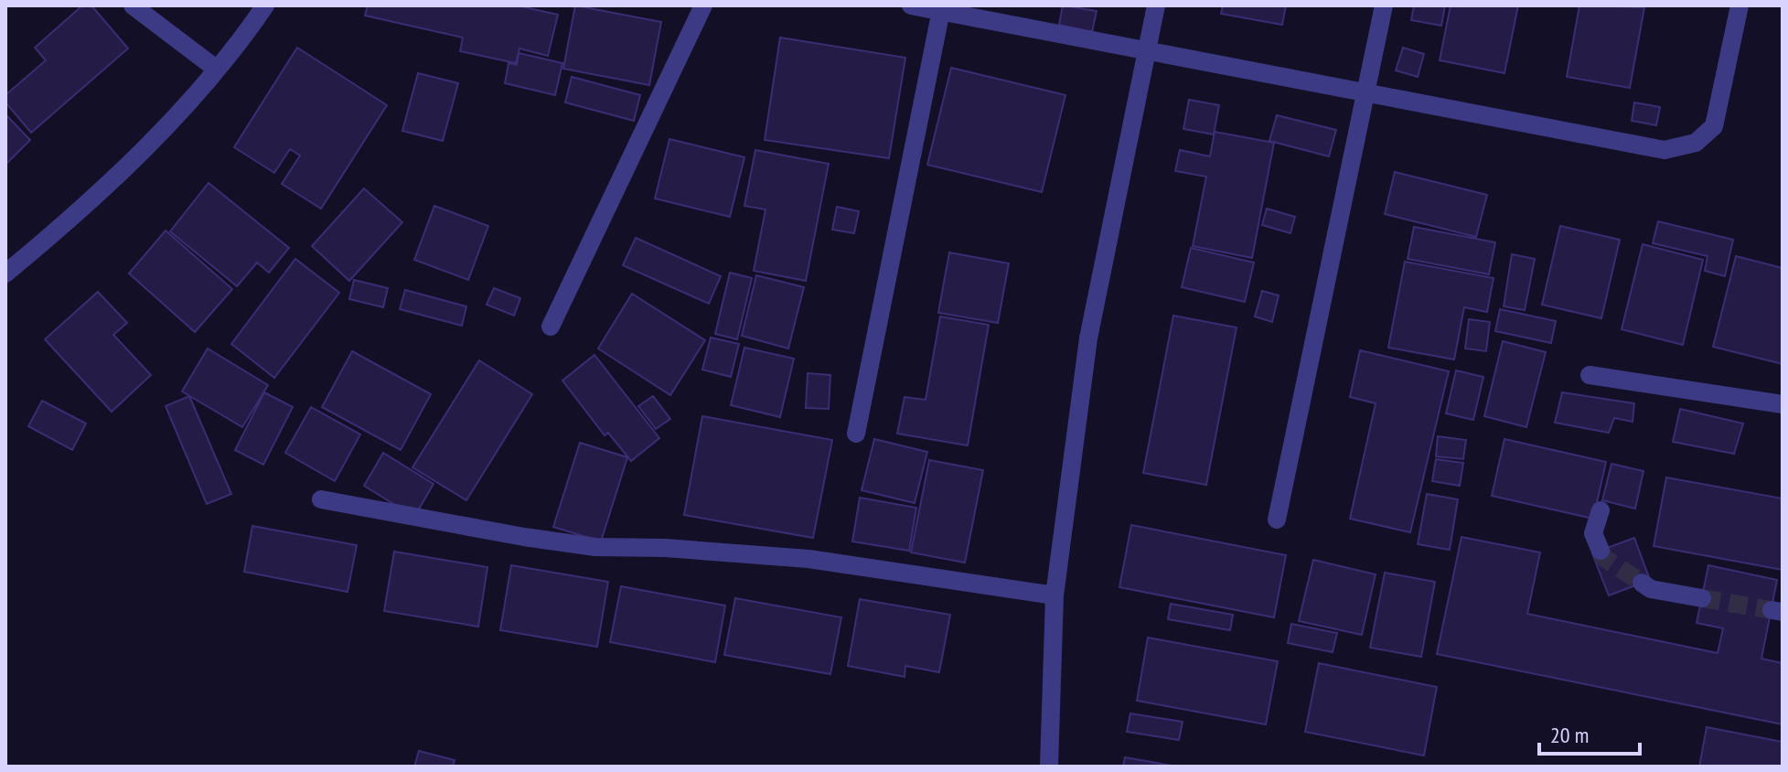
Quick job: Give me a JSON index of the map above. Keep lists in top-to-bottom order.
{
  "scale_bar": "20 m"
}
